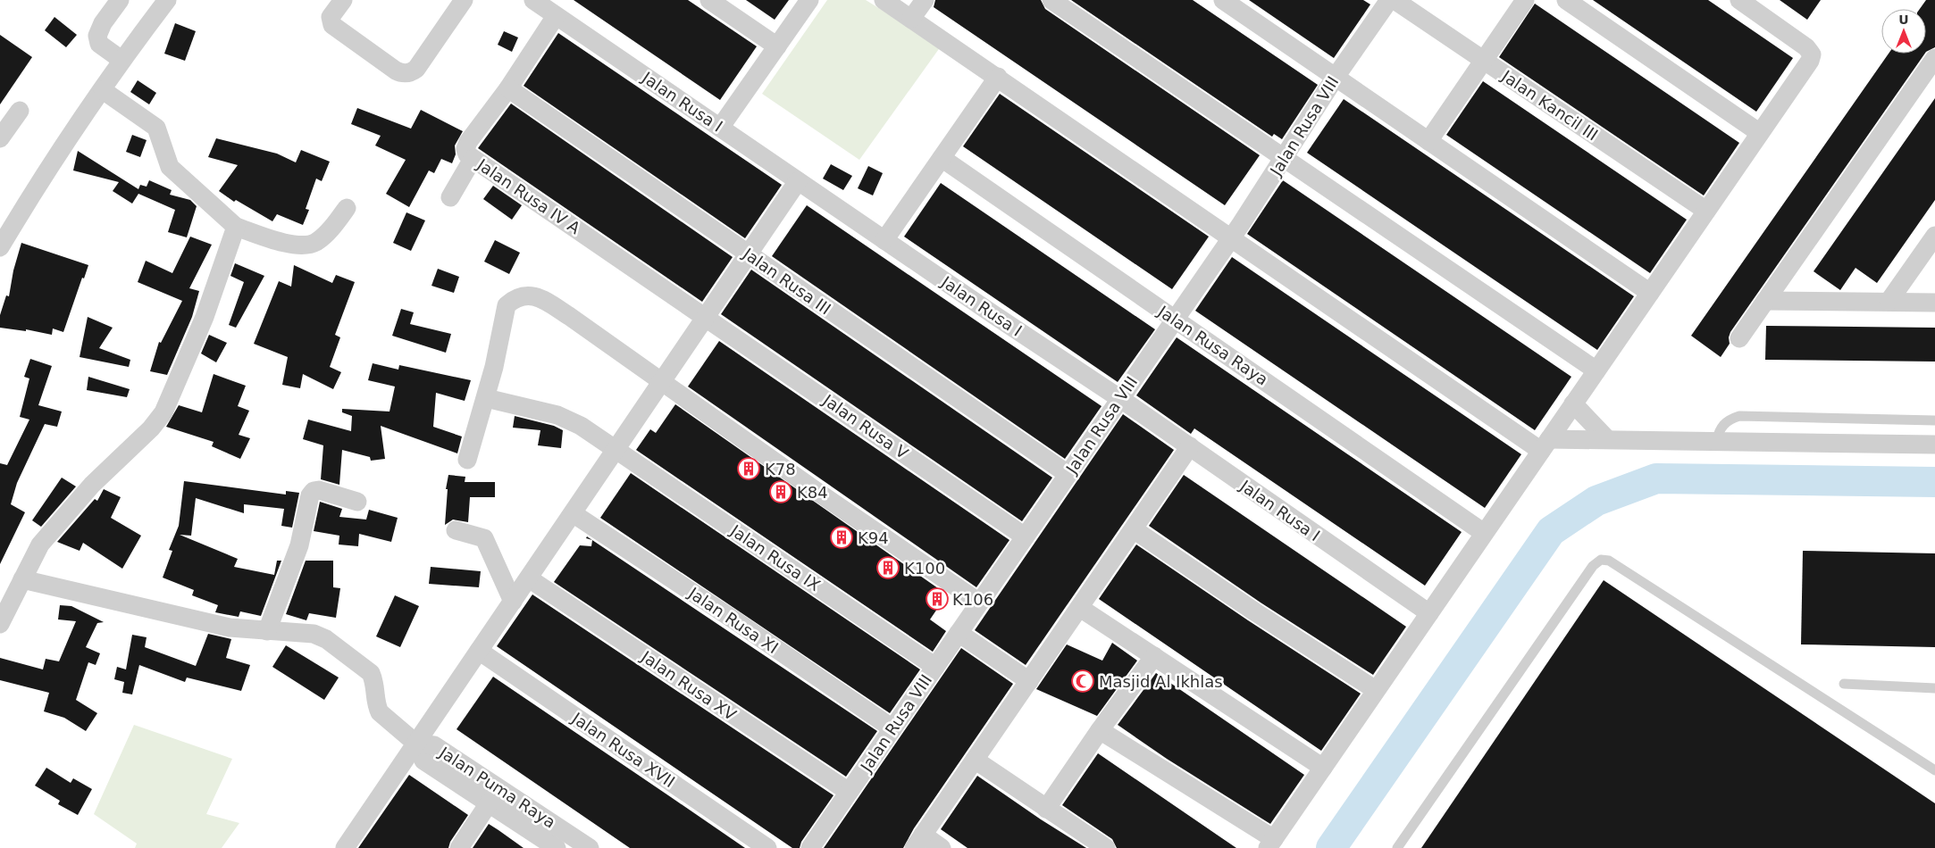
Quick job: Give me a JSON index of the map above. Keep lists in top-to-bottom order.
{
  "streets": {
    "street": [
      "Jalan Rusa I",
      "Jalan Kancil III",
      "Jalan Rusa VIII",
      "Jalan Rusa IV A",
      "Jalan Rusa III",
      "Jalan Rusa Raya",
      "Jalan Rusa V",
      "Jalan Rusa IX",
      "Jalan Rusa XI",
      "Jalan Rusa XV",
      "Jalan Rusa XVII",
      "Jalan Puma Raya"
    ]
  },
  "crossings": [
    ["Jalan Rusa I", "Jalan Rusa VIII"],
    ["Jalan Rusa I", "Jalan Rusa IV A"],
    ["Jalan Rusa VIII", "Jalan Rusa III"],
    ["Jalan Rusa VIII", "Jalan Rusa Raya"],
    ["Jalan Rusa VIII", "Jalan Rusa V"],
    ["Jalan Rusa VIII", "Jalan Rusa IX"],
    ["Jalan Rusa VIII", "Jalan Rusa XI"],
    ["Jalan Rusa VIII", "Jalan Rusa XV"],
    ["Jalan Rusa IV A", "Jalan Rusa III"],
    ["Jalan Rusa IV A", "Jalan Rusa V"]
  ],
  "places": {
    "building": [
      "K78",
      "K84",
      "K94",
      "K100",
      "K106"
    ],
    "mosque": ["Masjid Al Ikhlas"]
  },
  "north": "top"
}
